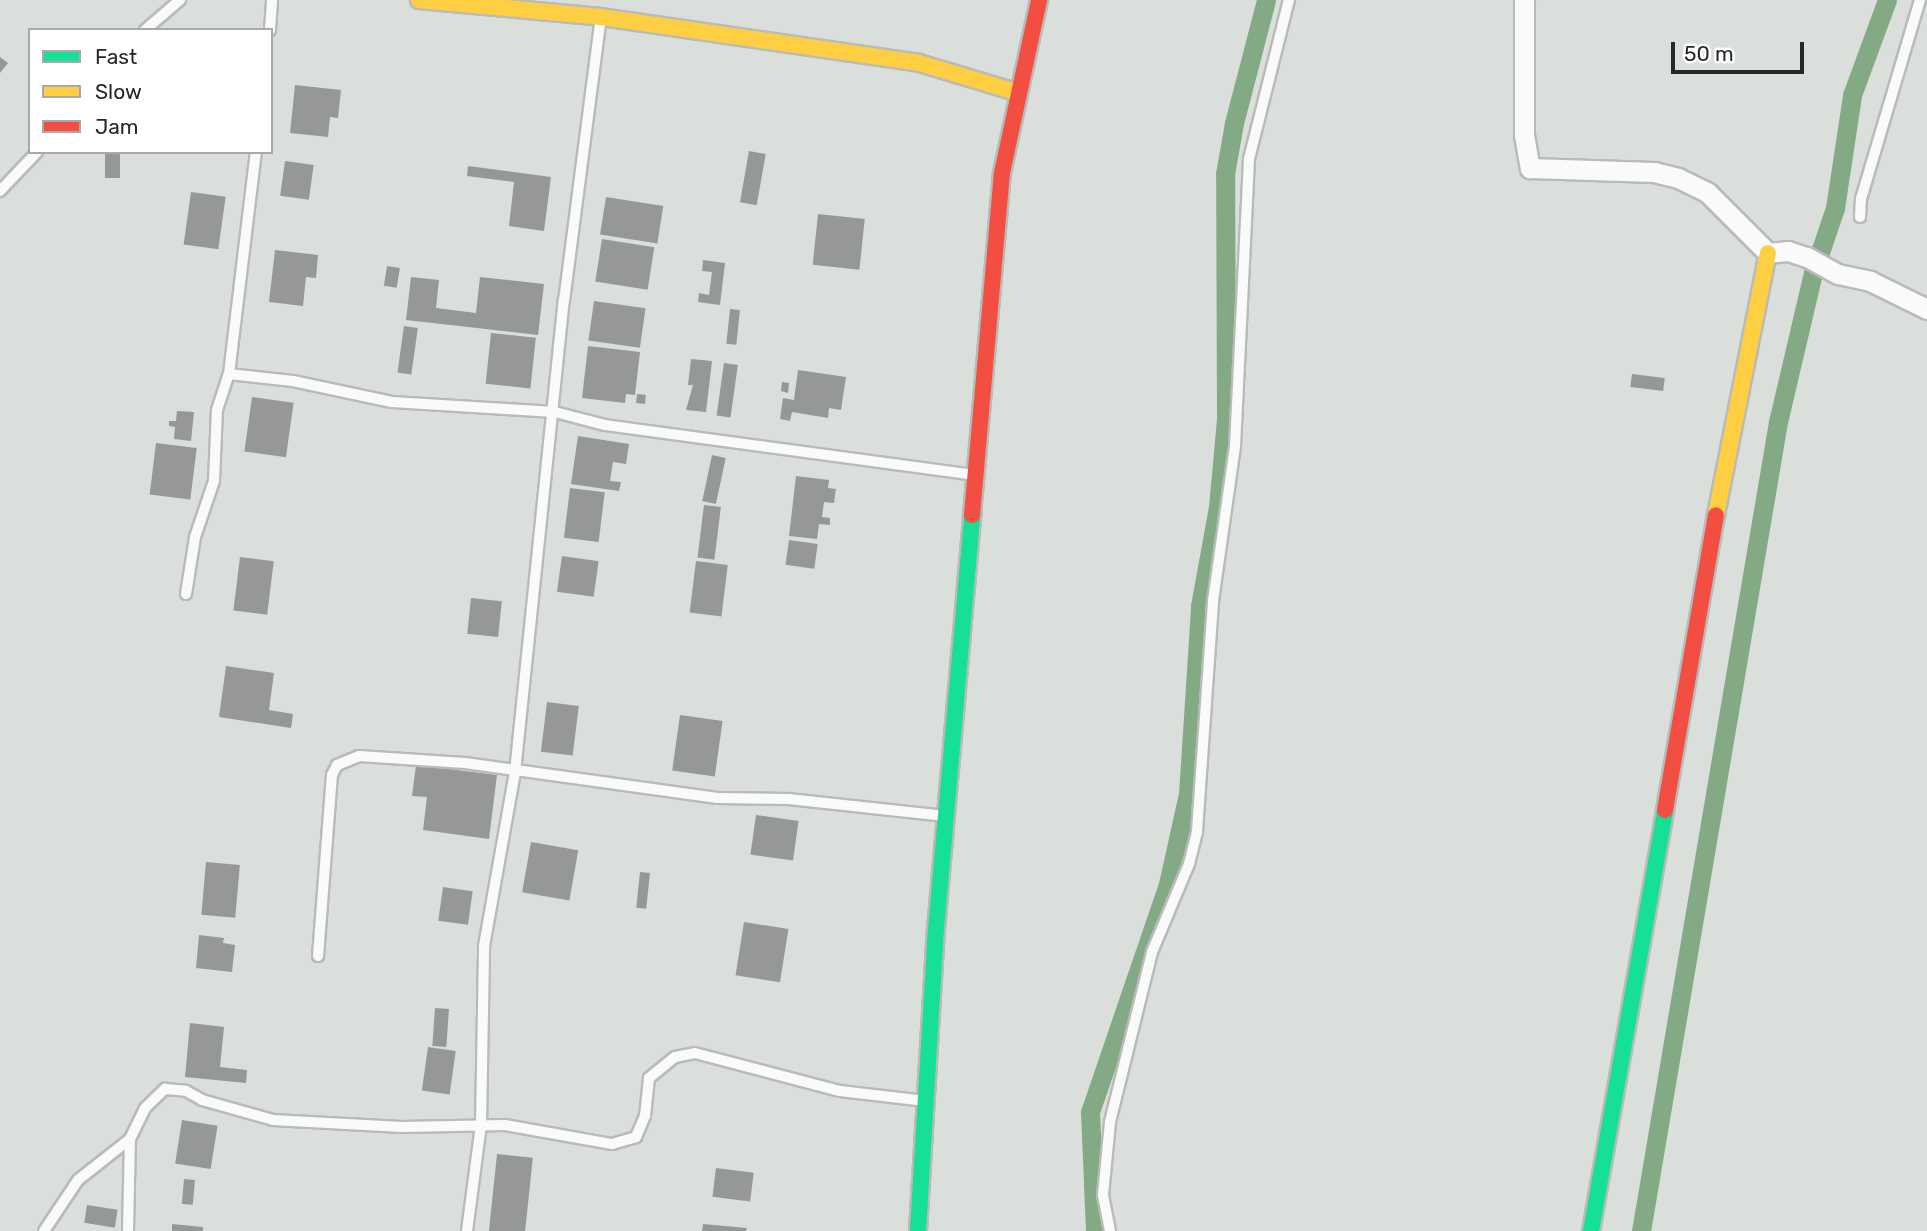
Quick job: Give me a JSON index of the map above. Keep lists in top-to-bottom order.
{
  "legend": ["Fast", "Slow", "Jam"],
  "scale_bar": "50 m"
}
